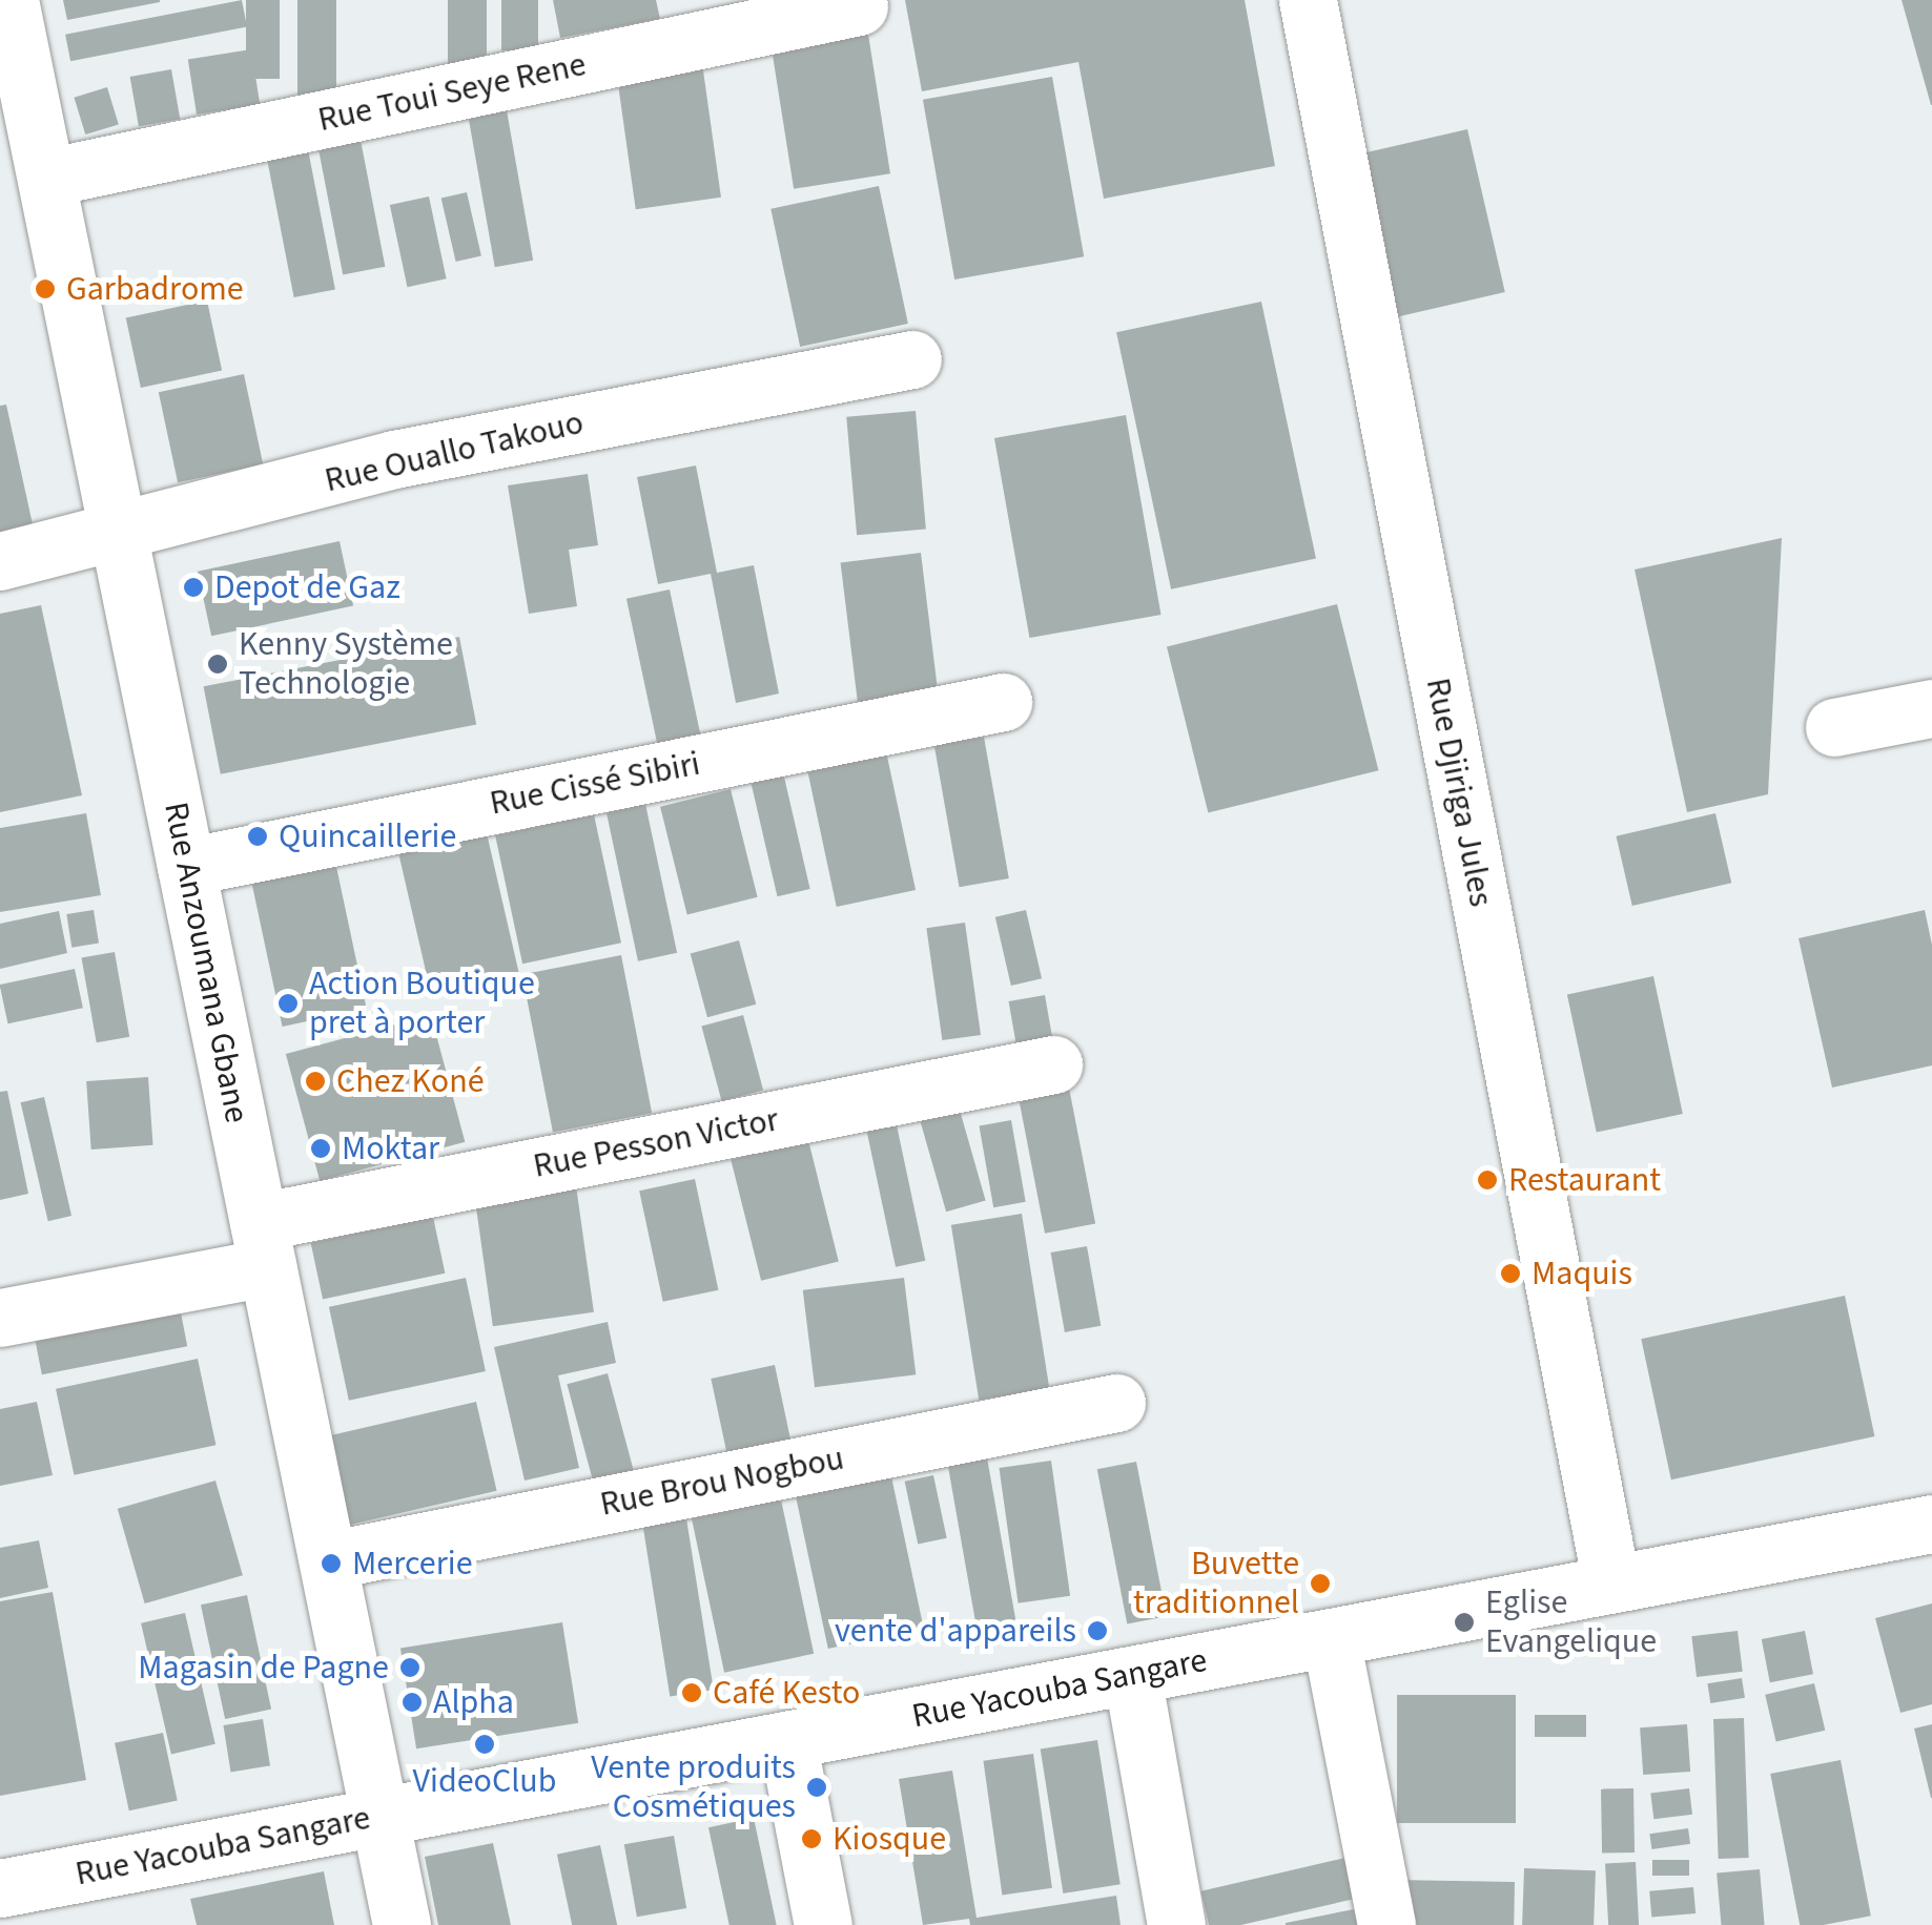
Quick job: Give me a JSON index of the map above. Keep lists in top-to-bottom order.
{
  "streets": {
    "street": [
      "Rue Toui Seye Rene",
      "Rue Ouallo Takouo",
      "Rue Cissé Sibiri",
      "Rue Djiriga Jules",
      "Rue Anzoumana Gbane",
      "Rue Pesson Victor",
      "Rue Brou Nogbou",
      "Rue Yacouba Sangare"
    ]
  },
  "crossings": [
    ["Rue Toui Seye Rene", "Rue Anzoumana Gbane"],
    ["Rue Ouallo Takouo", "Rue Anzoumana Gbane"],
    ["Rue Cissé Sibiri", "Rue Anzoumana Gbane"],
    ["Rue Djiriga Jules", "Rue Yacouba Sangare"],
    ["Rue Anzoumana Gbane", "Rue Pesson Victor"],
    ["Rue Anzoumana Gbane", "Rue Brou Nogbou"],
    ["Rue Anzoumana Gbane", "Rue Yacouba Sangare"]
  ],
  "places": [
    "Garbadrome",
    "Depot de Gaz",
    "Kenny Système Technologie",
    "Quincaillerie",
    "Action Boutique pret à porter",
    "Chez Koné",
    "Moktar",
    "Restaurant",
    "Maquis",
    "Mercerie",
    "Buvette traditionnel",
    "Eglise Evangelique",
    "vente d'appareils",
    "Magasin de Pagne",
    "Café Kesto",
    "Alpha",
    "VideoClub",
    "Vente produits Cosmétiques",
    "Kiosque"
  ]
}
